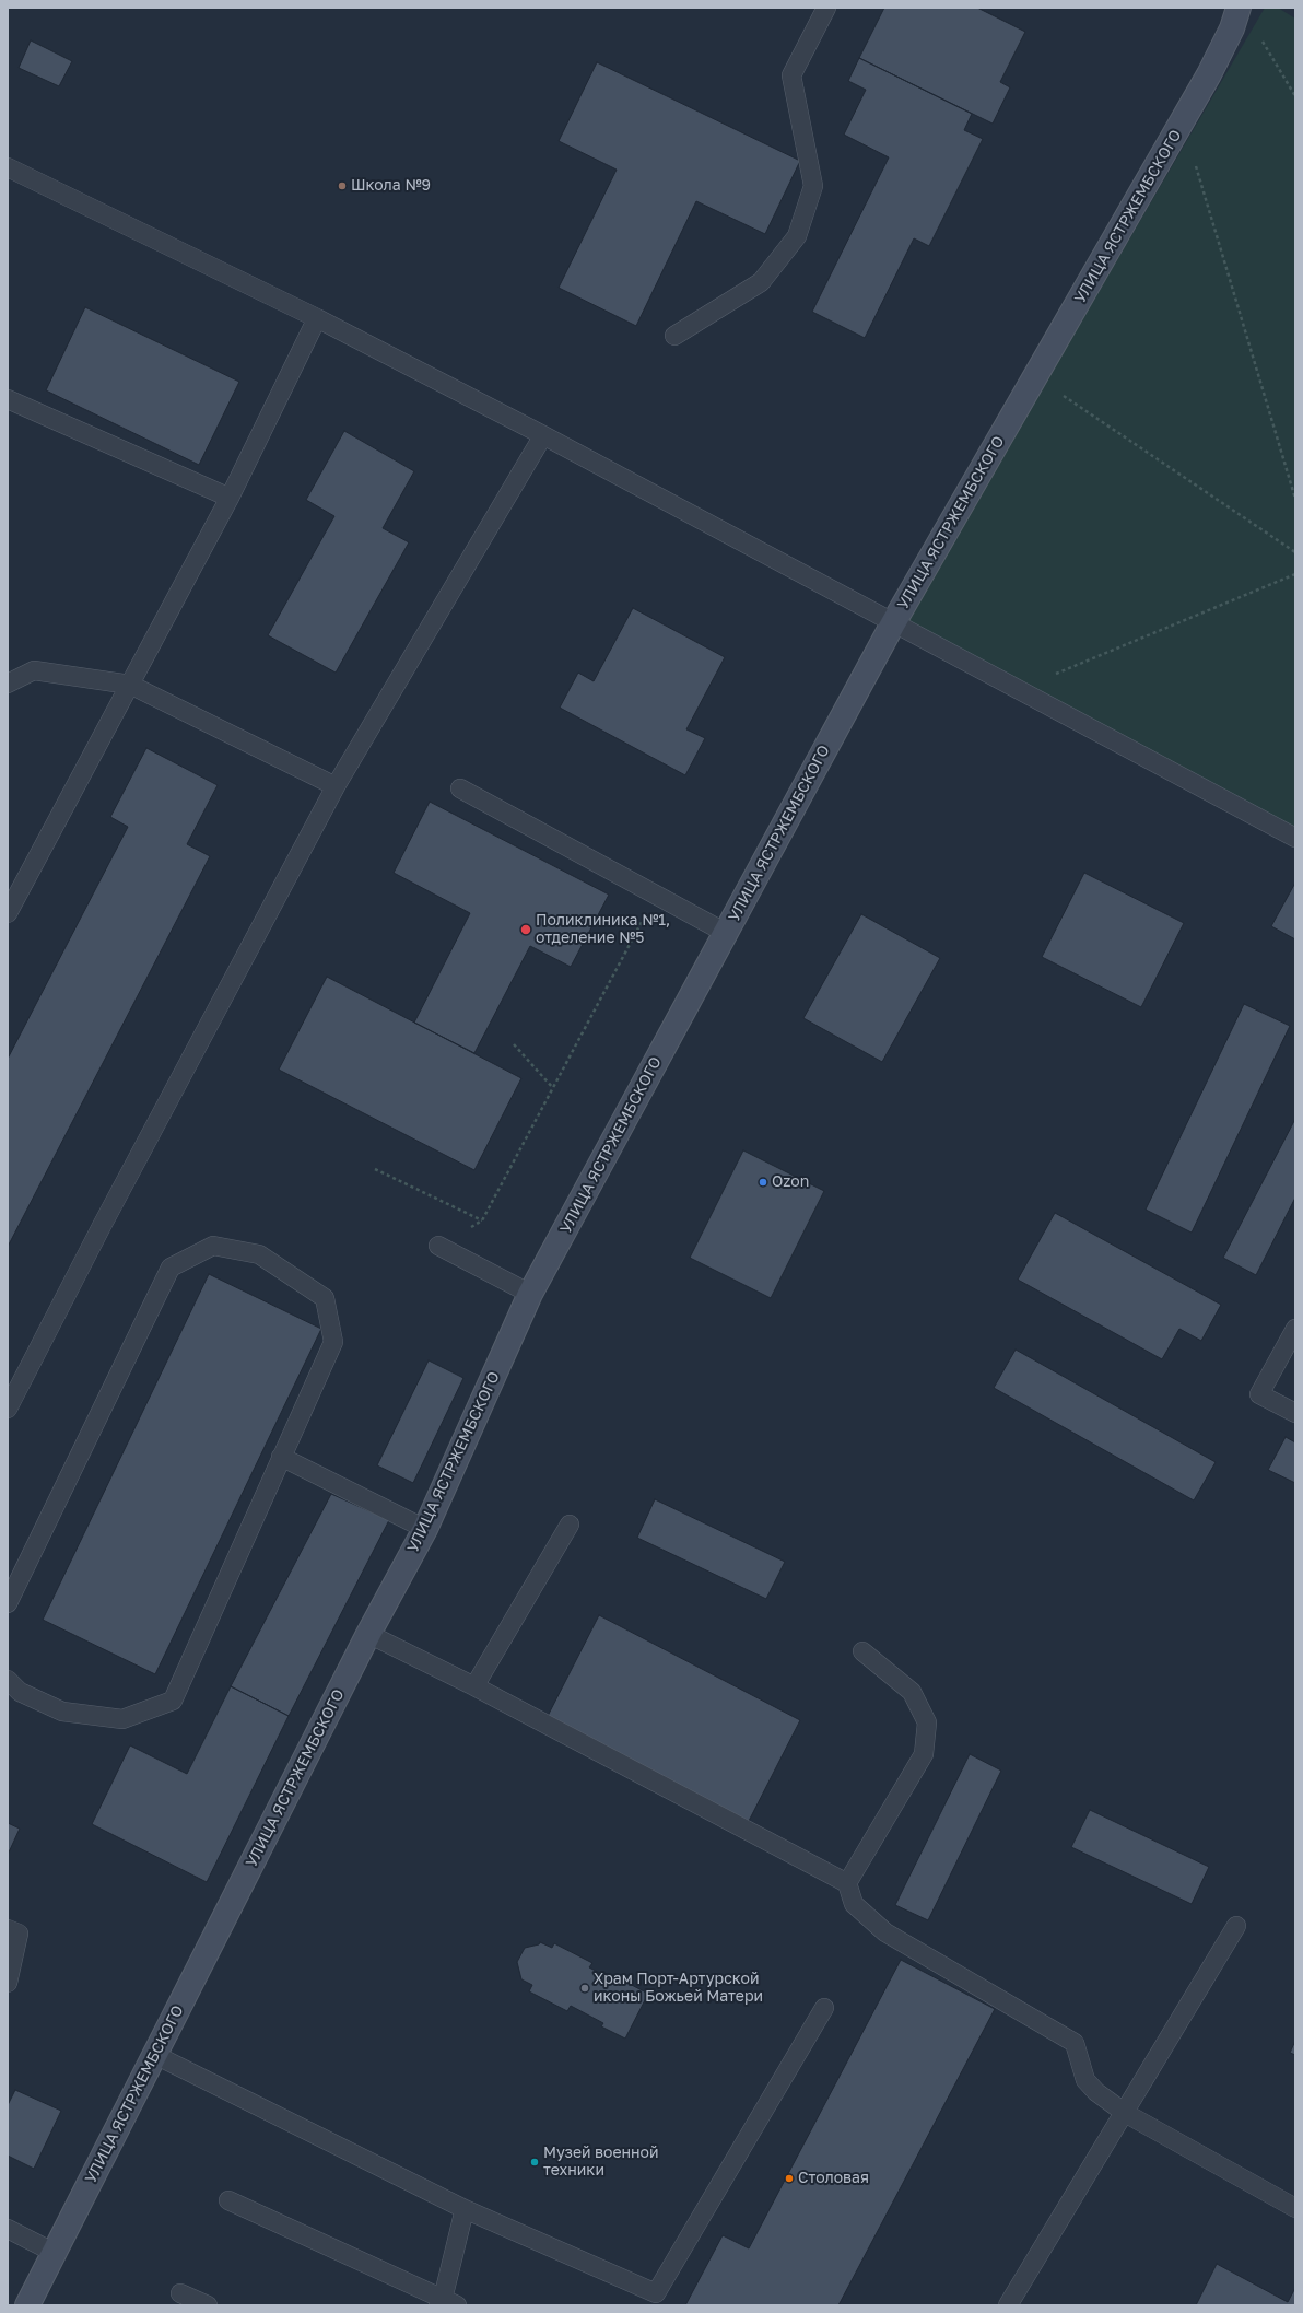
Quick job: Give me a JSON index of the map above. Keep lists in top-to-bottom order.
{
  "streets": {
    "main road": ["УЛИЦА ЯСТРЖЕМБСКОГО"]
  },
  "places": [
    "Школа №9",
    "Поликлиника №1, отделение №5",
    "Ozon",
    "Храм Порт-Артурской иконы Божьей Матери",
    "Музей военной техники",
    "Столовая"
  ]
}
